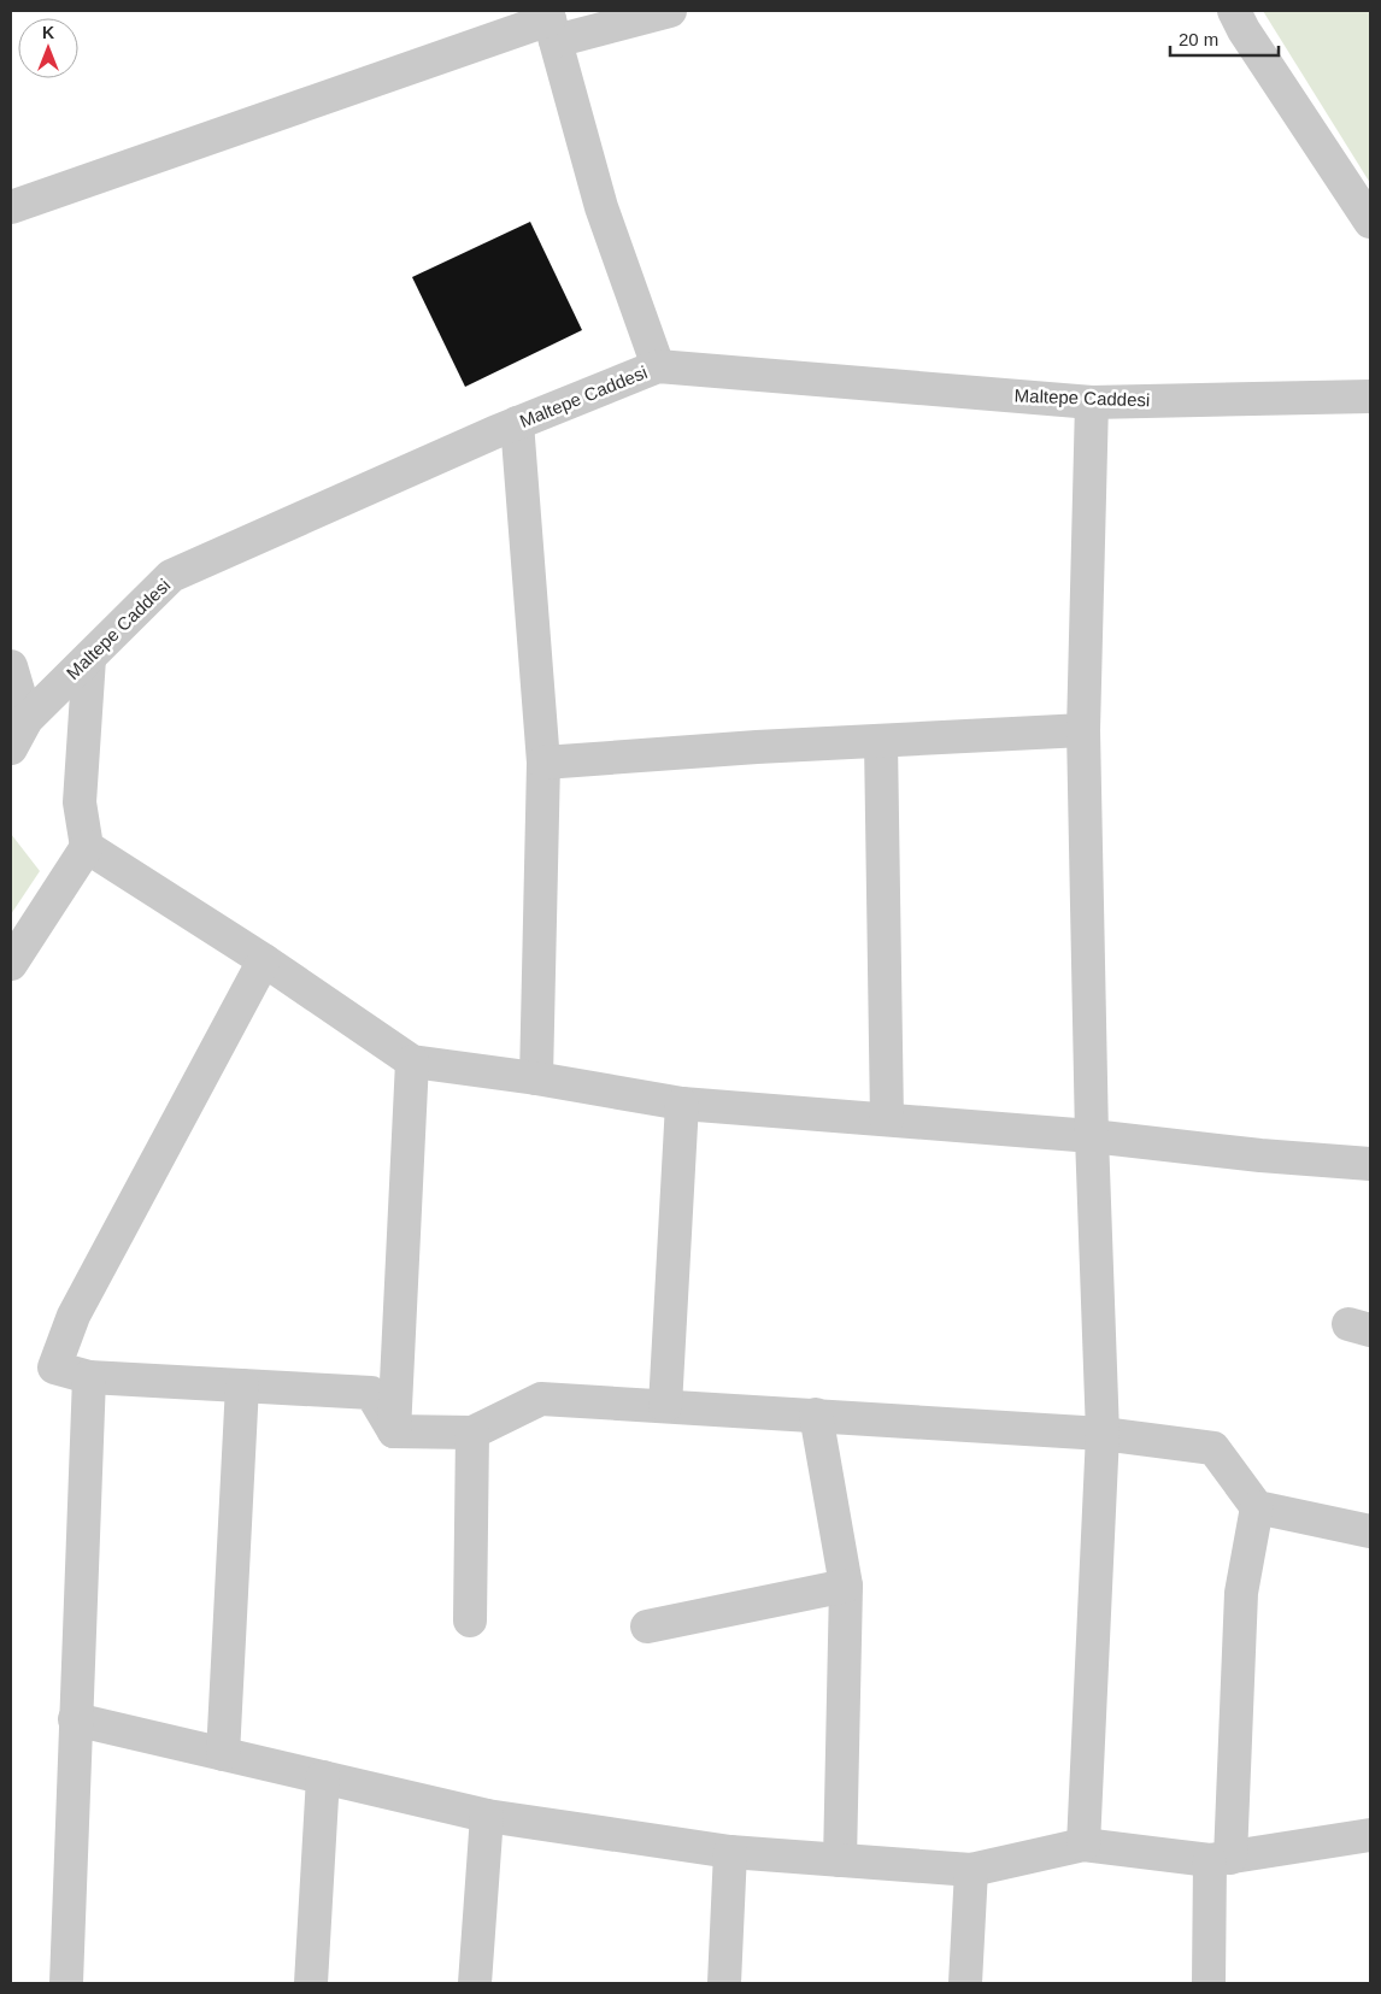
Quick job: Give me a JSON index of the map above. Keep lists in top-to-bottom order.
{
  "streets": {
    "street": ["Maltepe Caddesi"]
  },
  "scale_bar": "20 m",
  "north": "top"
}
